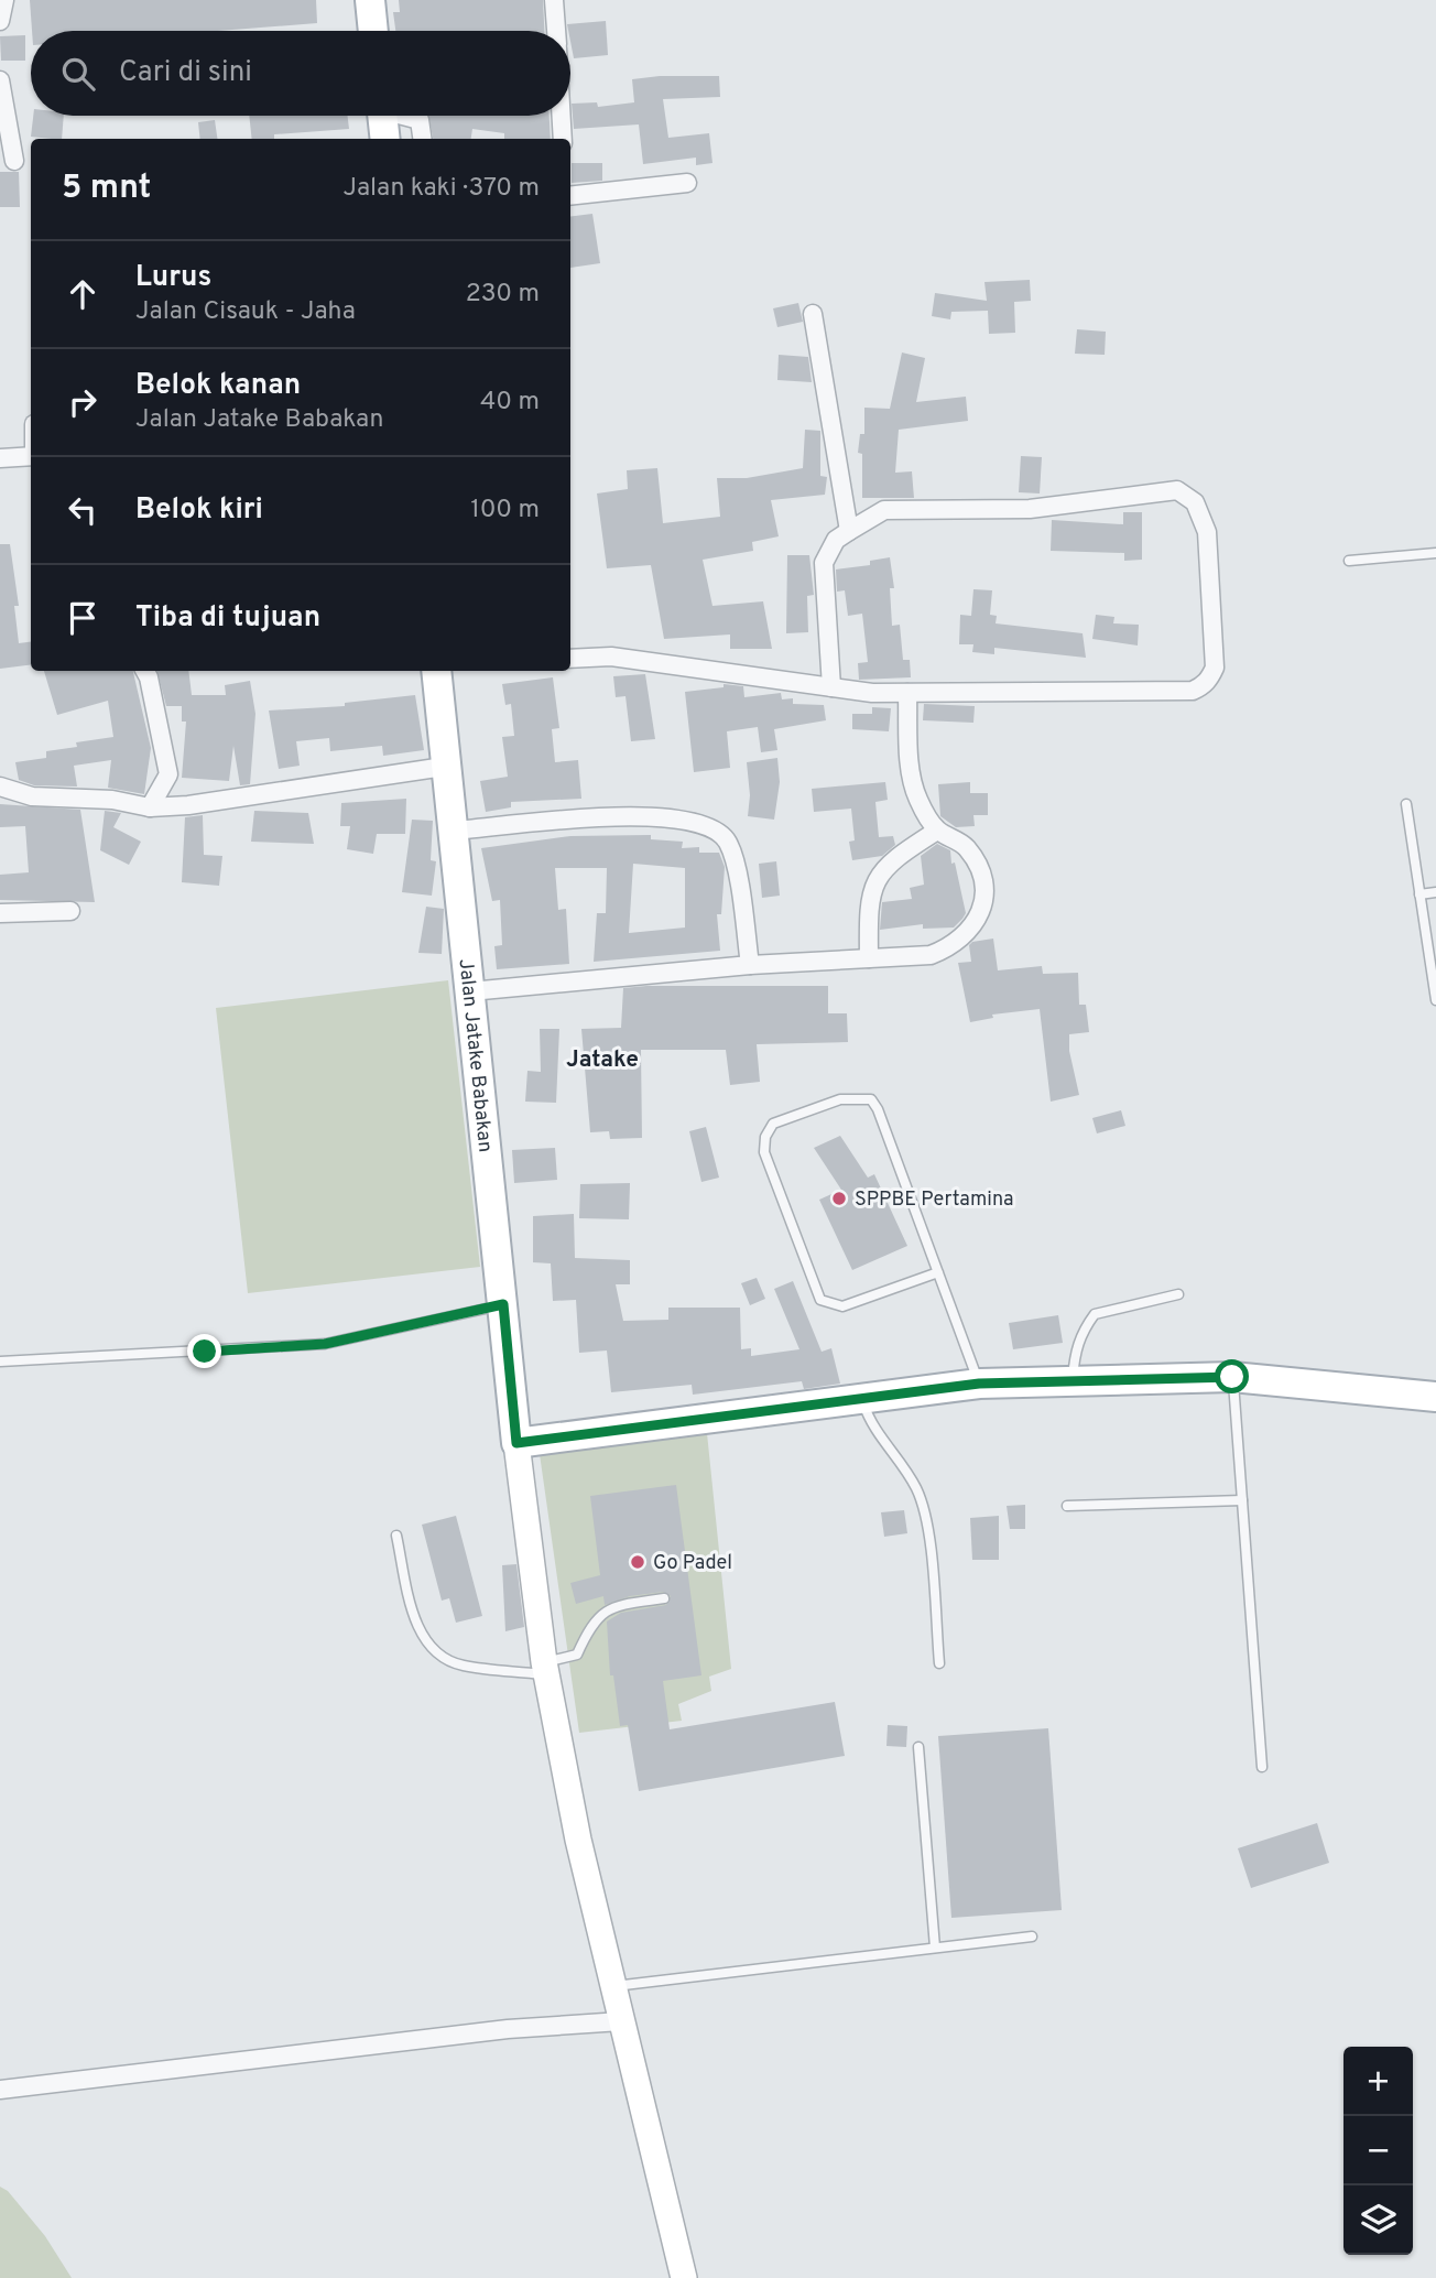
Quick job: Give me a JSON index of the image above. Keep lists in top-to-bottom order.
{
  "streets": {
    "main road": ["Jalan Jatake Babakan"]
  },
  "districts": ["Jatake"],
  "places": ["SPPBE Pertamina", "Go Padel"],
  "page": {
    "search": "Cari di sini",
    "heading": ["5 mnt", "Jalan kaki · 370 m"],
    "list": [
      ["Lurus", "Jalan Cisauk - Jaha", "230 m"],
      ["Belok kanan", "Jalan Jatake Babakan", "40 m"],
      ["Belok kiri", "100 m"],
      "Tiba di tujuan"
    ],
    "map_buttons": ["+", "−"]
  }
}
